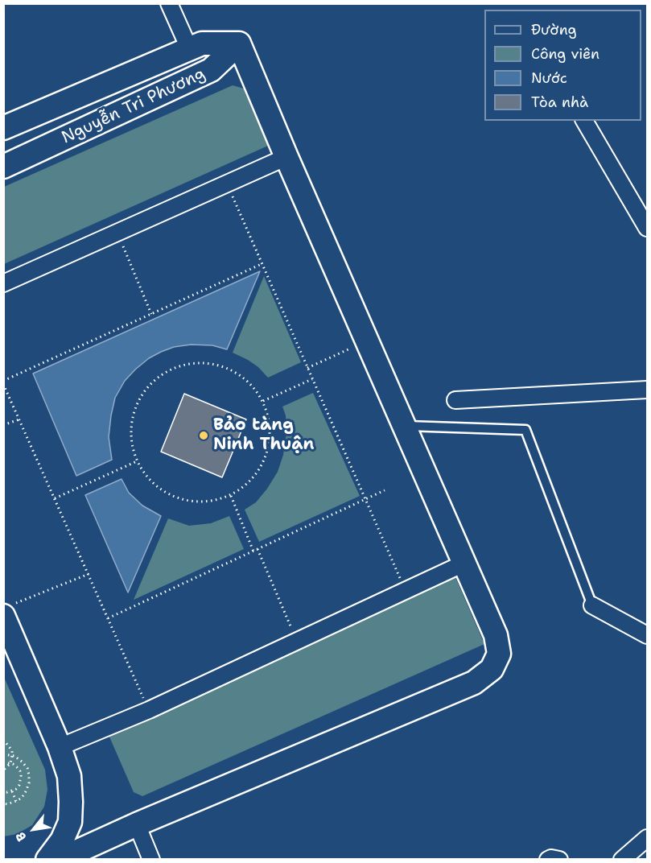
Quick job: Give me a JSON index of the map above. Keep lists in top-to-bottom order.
{
  "streets": {
    "street": ["Nguyễn Tri Phương"]
  },
  "places": ["Bảo tàng Ninh Thuận"],
  "legend": [
    "Đường",
    "Công viên",
    "Nước",
    "Tòa nhà"
  ],
  "north": "bottom left"
}
